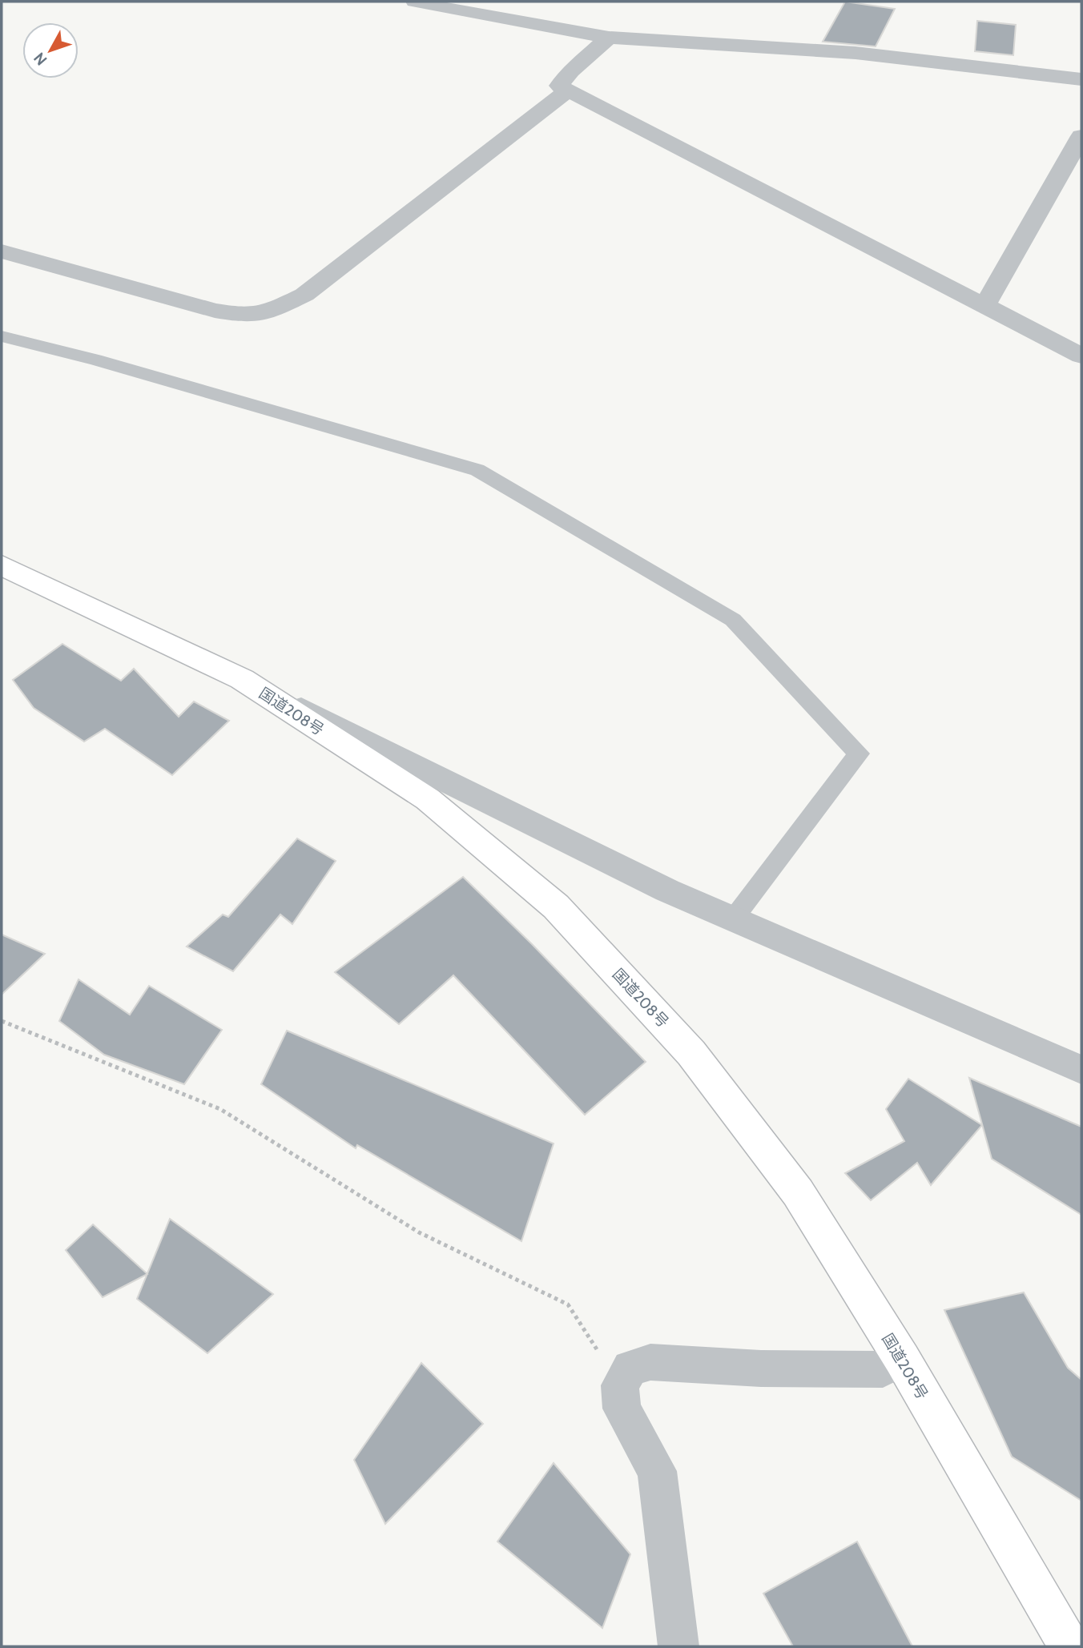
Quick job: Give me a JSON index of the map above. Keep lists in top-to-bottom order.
{
  "streets": {
    "highway": ["国道208号"]
  },
  "north": "bottom left"
}
